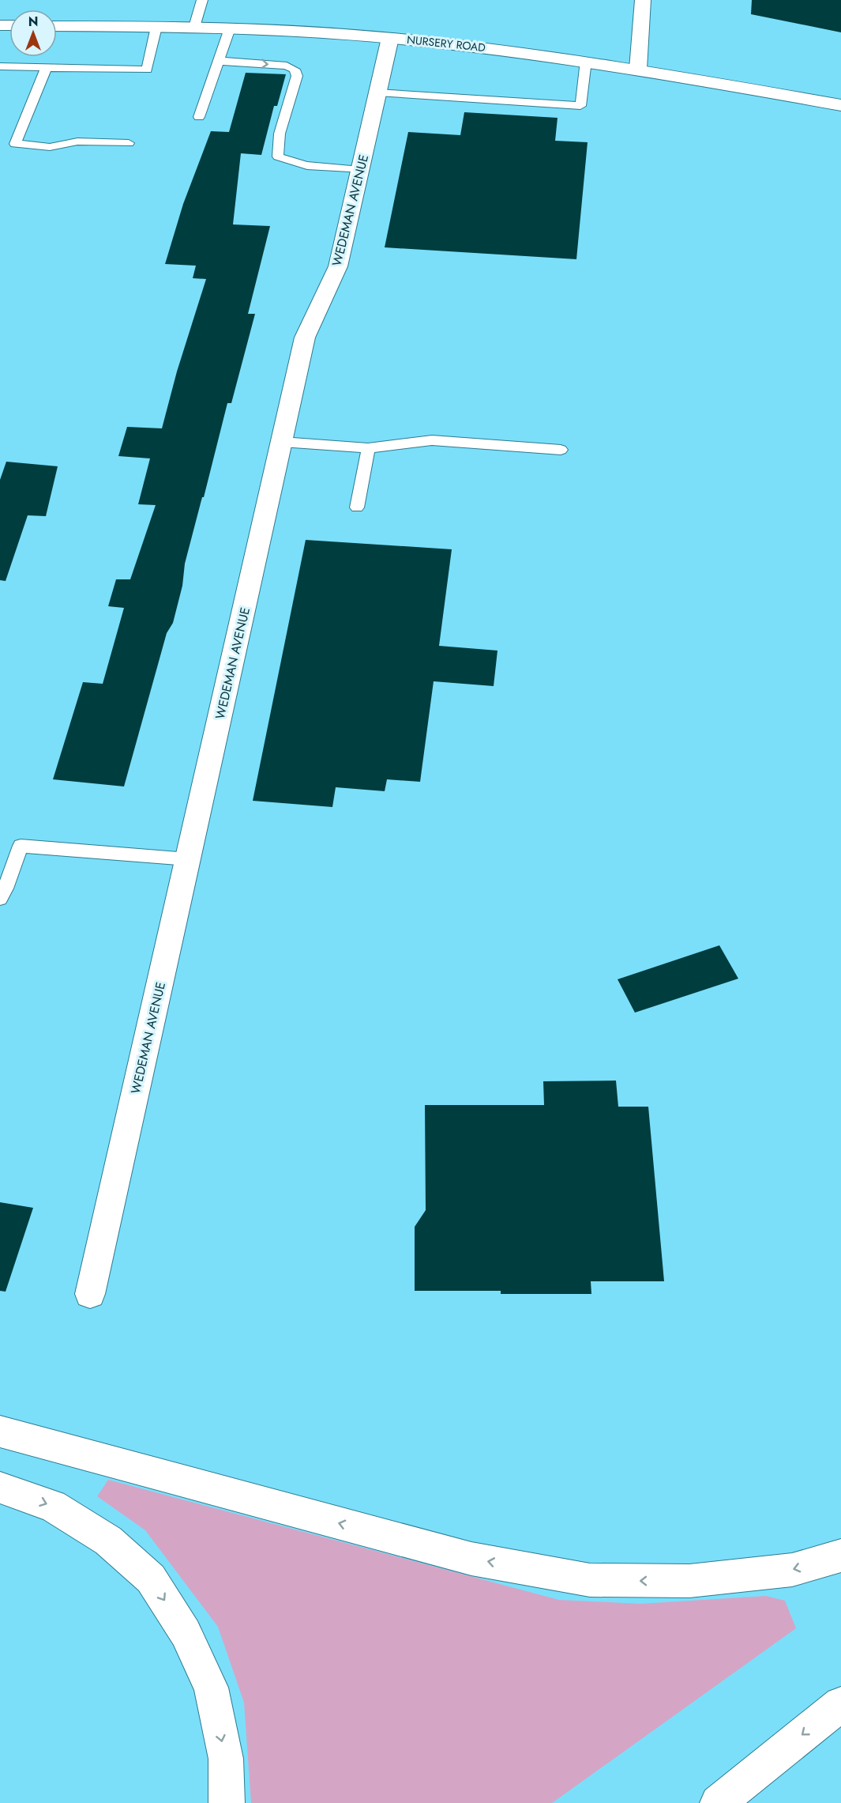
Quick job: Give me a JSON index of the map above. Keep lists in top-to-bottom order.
{
  "streets": {
    "main road": ["NURSERY ROAD", "WEDEMAN AVENUE"]
  },
  "crossings": [
    ["NURSERY ROAD", "WEDEMAN AVENUE"]
  ],
  "north": "top"
}
